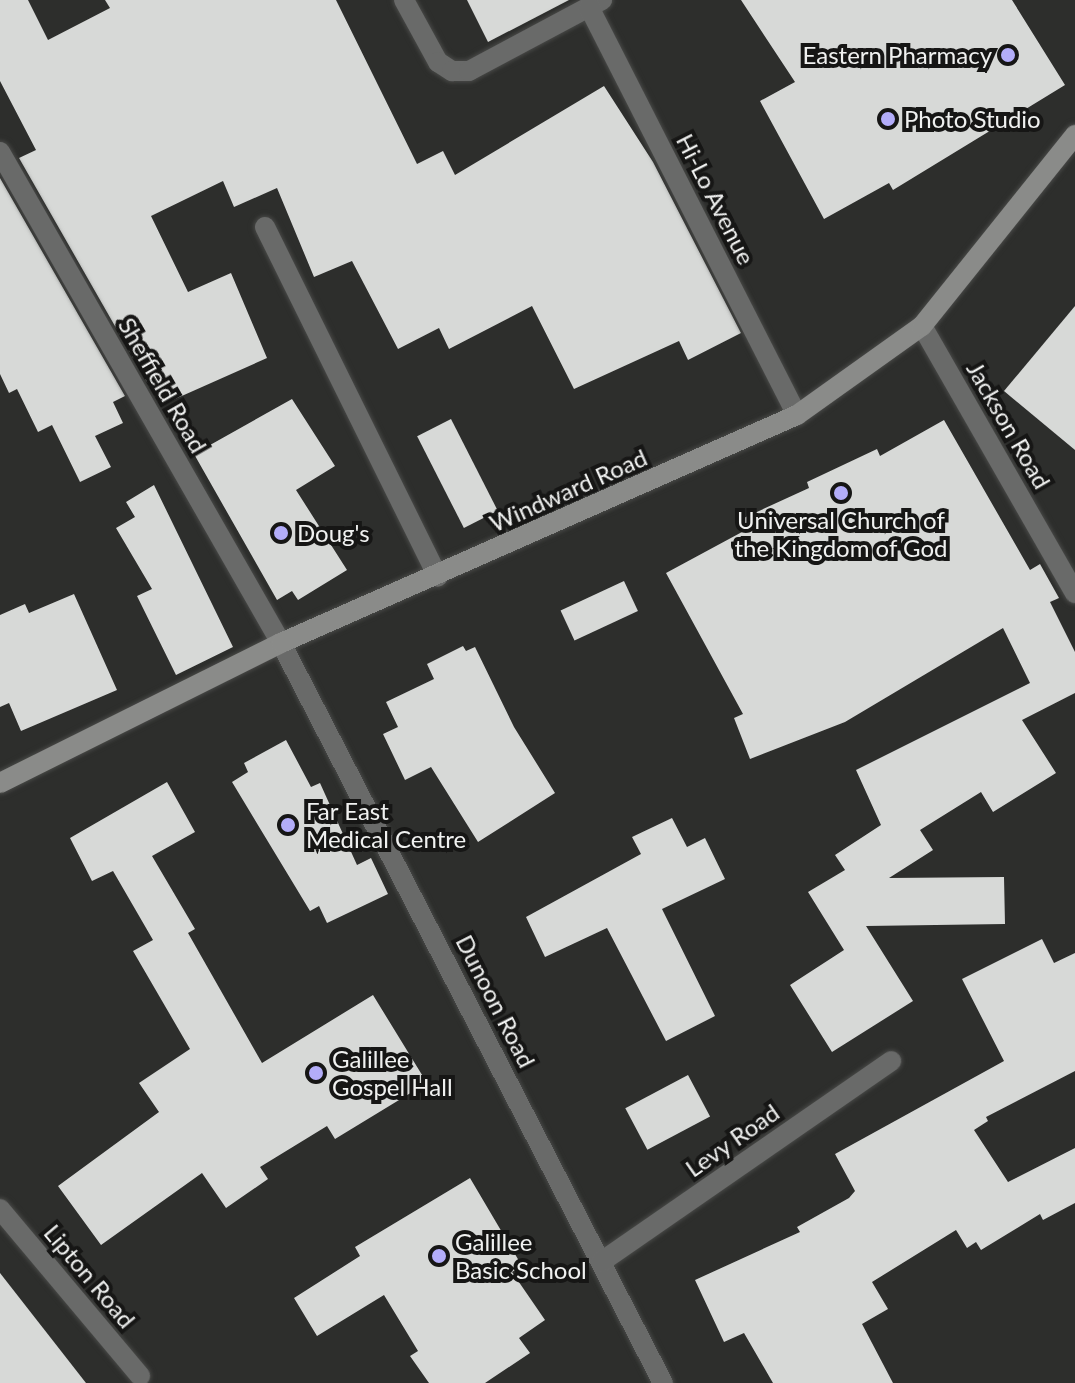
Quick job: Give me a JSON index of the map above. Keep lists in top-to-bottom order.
{
  "streets": {
    "main road": ["Windward Road"],
    "street": [
      "Hi-Lo Avenue",
      "Sheffield Road",
      "Jackson Road",
      "Dunoon Road",
      "Levy Road",
      "Lipton Road"
    ]
  },
  "crossings": [
    ["Hi-Lo Avenue", "Windward Road"],
    ["Sheffield Road", "Windward Road"],
    ["Sheffield Road", "Dunoon Road"],
    ["Jackson Road", "Windward Road"],
    ["Windward Road", "Dunoon Road"],
    ["Dunoon Road", "Levy Road"]
  ],
  "places": [
    "Eastern Pharmacy",
    "Photo Studio",
    "Universal Church of the Kingdom of God",
    "Doug's",
    "Far East Medical Centre",
    "Galillee Gospel Hall",
    "Galillee Basic School"
  ]
}
